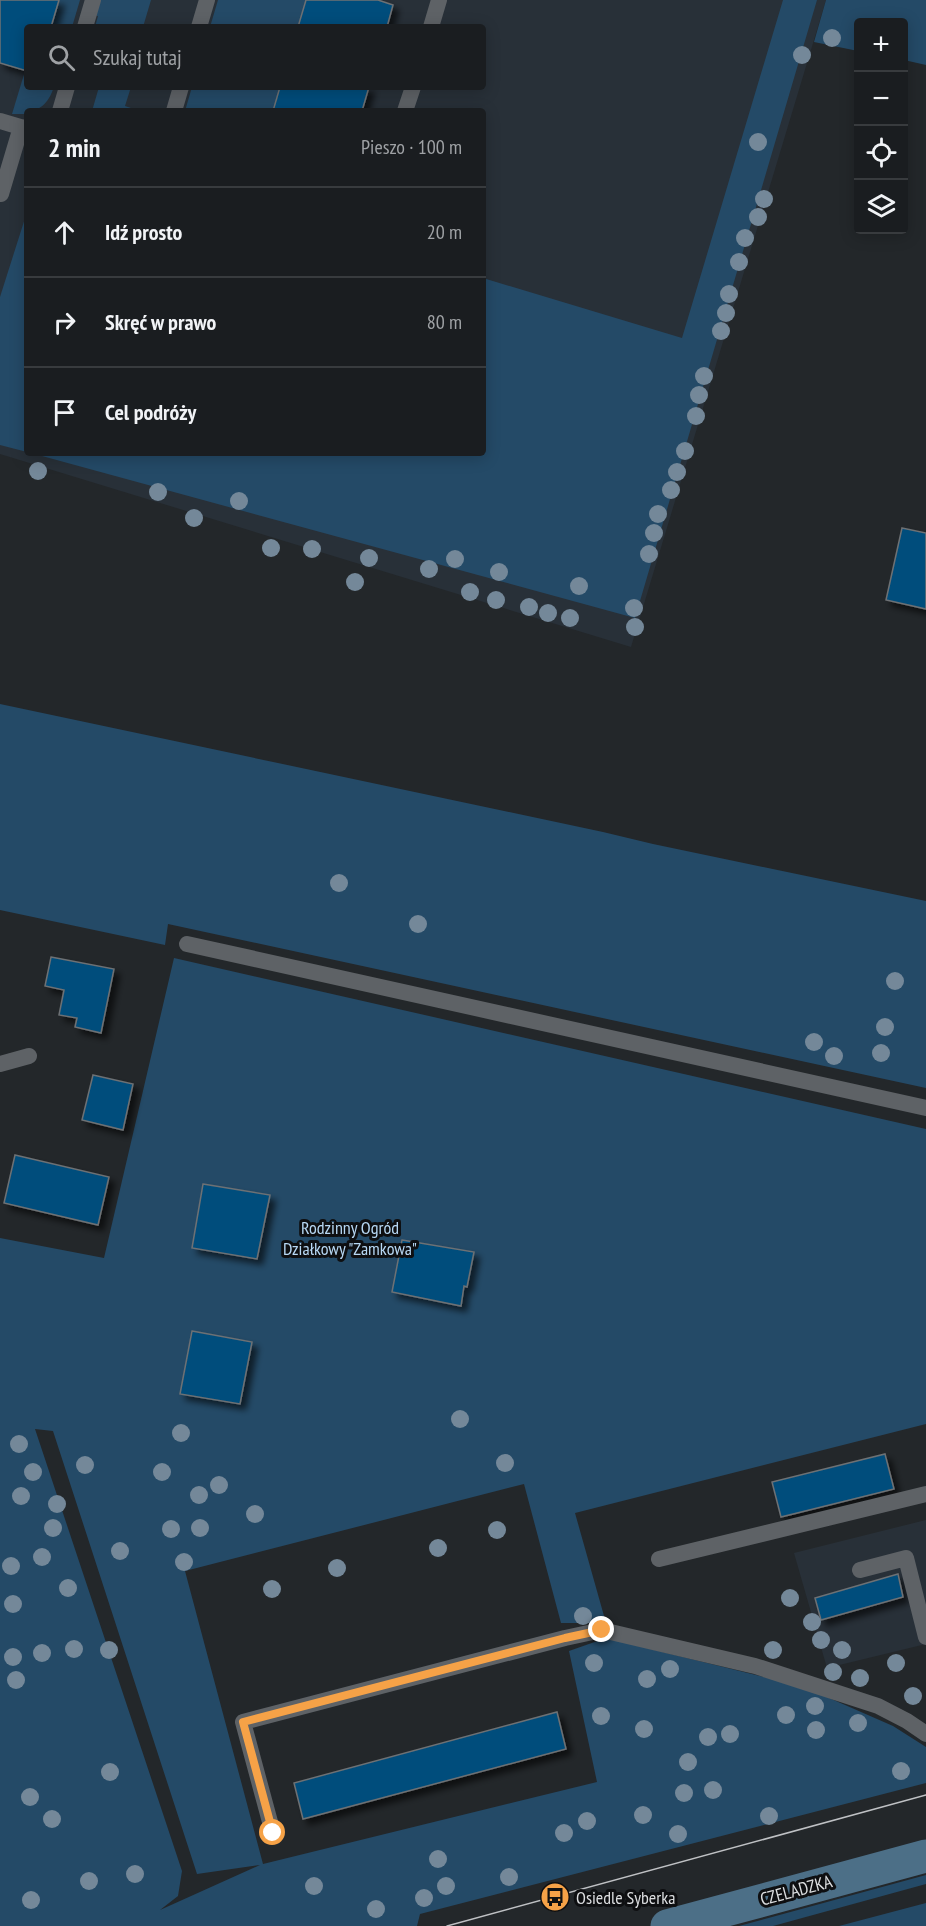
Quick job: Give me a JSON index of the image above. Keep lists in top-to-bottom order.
{
  "streets": {
    "main road": ["CZELADZKA"]
  },
  "parks": ["Rodzinny Ogród Działkowy \"Zamkowa\""],
  "places": {
    "bus stop": ["Osiedle Syberka"]
  },
  "page": {
    "map_buttons": ["+", "−"],
    "search": "Szukaj tutaj",
    "heading": ["2 min", "Pieszo · 100 m"],
    "list": [
      ["Idź prosto", "20 m"],
      ["Skręć w prawo", "80 m"],
      "Cel podróży"
    ]
  }
}
